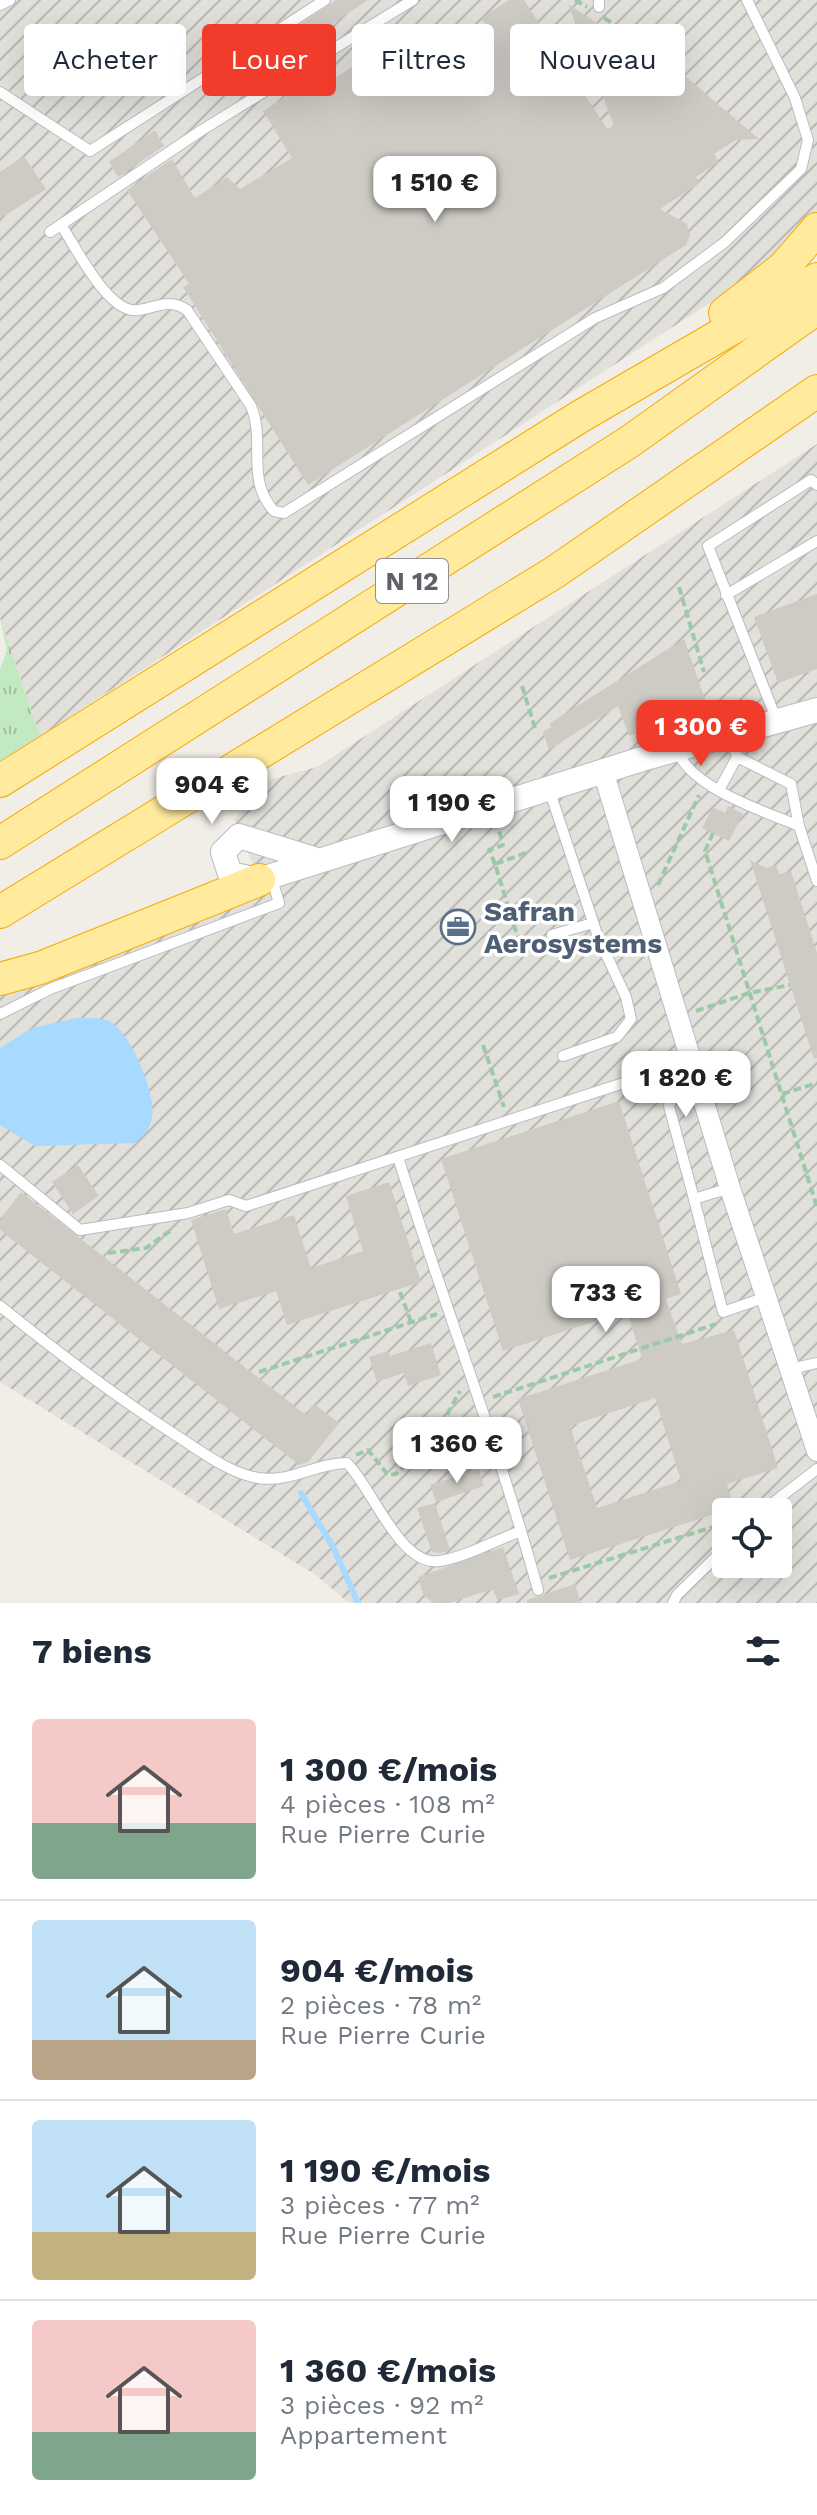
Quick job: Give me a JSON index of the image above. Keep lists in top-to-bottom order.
{
  "streets": {
    "highway": ["N 12"]
  },
  "places": {
    "office": ["Safran Aerosystems"]
  },
  "page": {
    "chip": [
      "Acheter",
      "Louer",
      "Filtres",
      "Nouveau"
    ],
    "price": [
      "1 510 €",
      "1 300 €",
      "904 €",
      "1 190 €",
      "1 820 €",
      "733 €",
      "1 360 €"
    ],
    "heading": "7 biens",
    "list": [
      {
        "name": "1 300 €/mois",
        "note": "4 pièces · 108 m² · Rue Pierre Curie"
      },
      {
        "name": "904 €/mois",
        "note": "2 pièces · 78 m² · Rue Pierre Curie"
      },
      {
        "name": "1 190 €/mois",
        "note": "3 pièces · 77 m² · Rue Pierre Curie"
      },
      {
        "name": "1 360 €/mois",
        "note": "3 pièces · 92 m² · Appartement"
      }
    ]
  }
}
